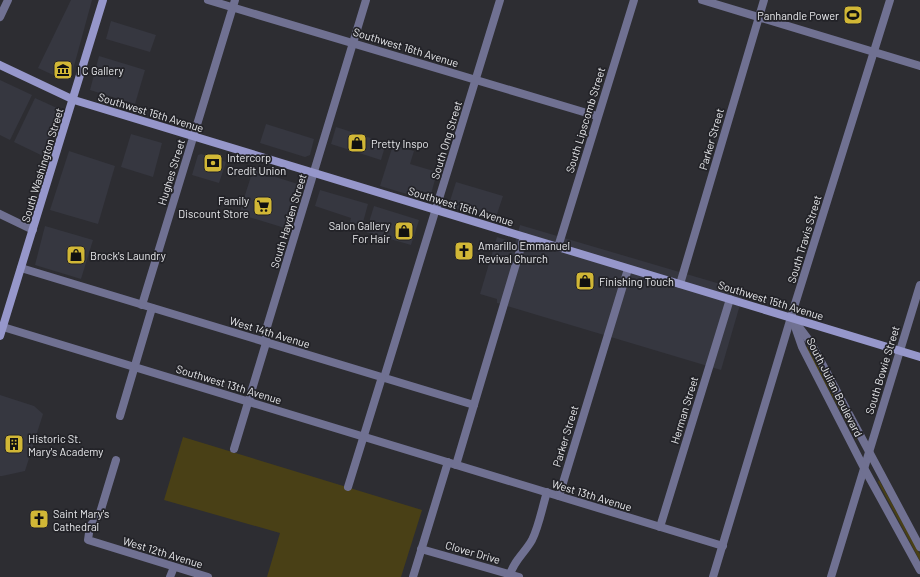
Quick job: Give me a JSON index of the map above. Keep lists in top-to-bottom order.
{
  "streets": {
    "main road": ["Southwest 15th Avenue", "South Washington Street"],
    "street": [
      "Southwest 16th Avenue",
      "South Lipscomb Street",
      "Parker Street",
      "South Ong Street",
      "Hughes Street",
      "South Hayden Street",
      "South Travis Street",
      "West 14th Avenue",
      "South Bowie Street",
      "Southwest 13th Avenue",
      "South Julian Boulevard",
      "Herman Street",
      "West 13th Avenue",
      "West 12th Avenue",
      "Clover Drive"
    ]
  },
  "crossings": [
    ["Southwest 16th Avenue", "South Lipscomb Street"],
    ["Southwest 16th Avenue", "South Ong Street"],
    ["Southwest 16th Avenue", "Hughes Street"],
    ["Southwest 16th Avenue", "South Hayden Street"],
    ["Southwest 15th Avenue", "South Lipscomb Street"],
    ["Southwest 15th Avenue", "Parker Street"],
    ["Southwest 15th Avenue", "South Ong Street"],
    ["Southwest 15th Avenue", "South Washington Street"],
    ["Southwest 15th Avenue", "Hughes Street"],
    ["Southwest 15th Avenue", "South Hayden Street"],
    ["Southwest 15th Avenue", "South Travis Street"],
    ["Southwest 15th Avenue", "South Bowie Street"],
    ["Southwest 15th Avenue", "South Julian Boulevard"],
    ["Southwest 15th Avenue", "Herman Street"],
    ["Parker Street", "West 13th Avenue"],
    ["South Ong Street", "West 14th Avenue"],
    ["South Ong Street", "Southwest 13th Avenue"],
    ["South Washington Street", "Southwest 13th Avenue"],
    ["Hughes Street", "West 14th Avenue"],
    ["South Hayden Street", "West 14th Avenue"],
    ["South Hayden Street", "Southwest 13th Avenue"],
    ["South Travis Street", "South Julian Boulevard"],
    ["South Travis Street", "West 13th Avenue"],
    ["South Bowie Street", "South Julian Boulevard"],
    ["Southwest 13th Avenue", "West 13th Avenue"],
    ["Herman Street", "West 13th Avenue"]
  ],
  "places": {
    "sports": ["Panhandle Power"],
    "museum": ["I C Gallery"],
    "shop": [
      "Pretty Inspo",
      "Salon Gallery For Hair",
      "Brock's Laundry",
      "Finishing Touch"
    ],
    "bank": ["Intercorp Credit Union"],
    "supermarket": ["Family Discount Store"],
    "church": ["Amarillo Emmanuel Revival Church", "Saint Mary's Cathedral"],
    "building": ["Historic St. Mary's Academy"]
  }
}
